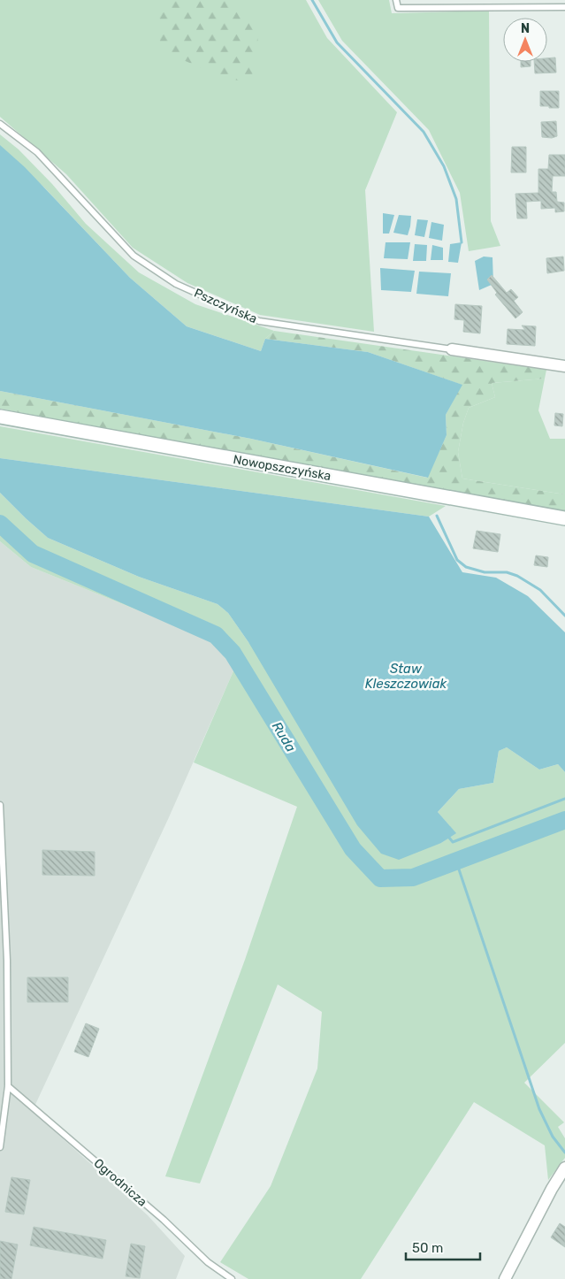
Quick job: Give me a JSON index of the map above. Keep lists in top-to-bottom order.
{
  "streets": {
    "main road": ["Nowopszczyńska"],
    "street": ["Pszczyńska"],
    "lane": ["Ogrodnicza"]
  },
  "water": ["Staw Kleszczowiak", "Ruda"],
  "scale_bar": "50 m",
  "north": "top"
}
